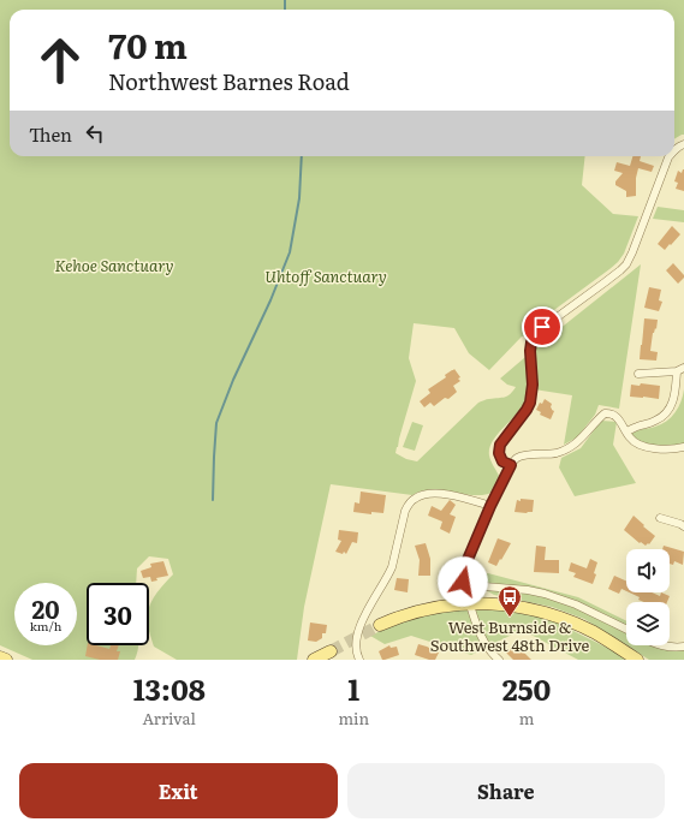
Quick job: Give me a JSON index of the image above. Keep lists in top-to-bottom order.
{
  "parks": ["Kehoe Sanctuary", "Uhtoff Sanctuary"],
  "places": {
    "bus stop": ["West Burnside & Southwest 48th Drive"]
  },
  "page": {
    "turn": ["70 m", "Northwest Barnes Road"],
    "then": "Then",
    "speed": "20 km/h",
    "limit": "30",
    "eta": [
      "13:08",
      "Arrival",
      "1",
      "min",
      "250",
      "m"
    ],
    "buttons": ["Exit", "Share"]
  }
}
